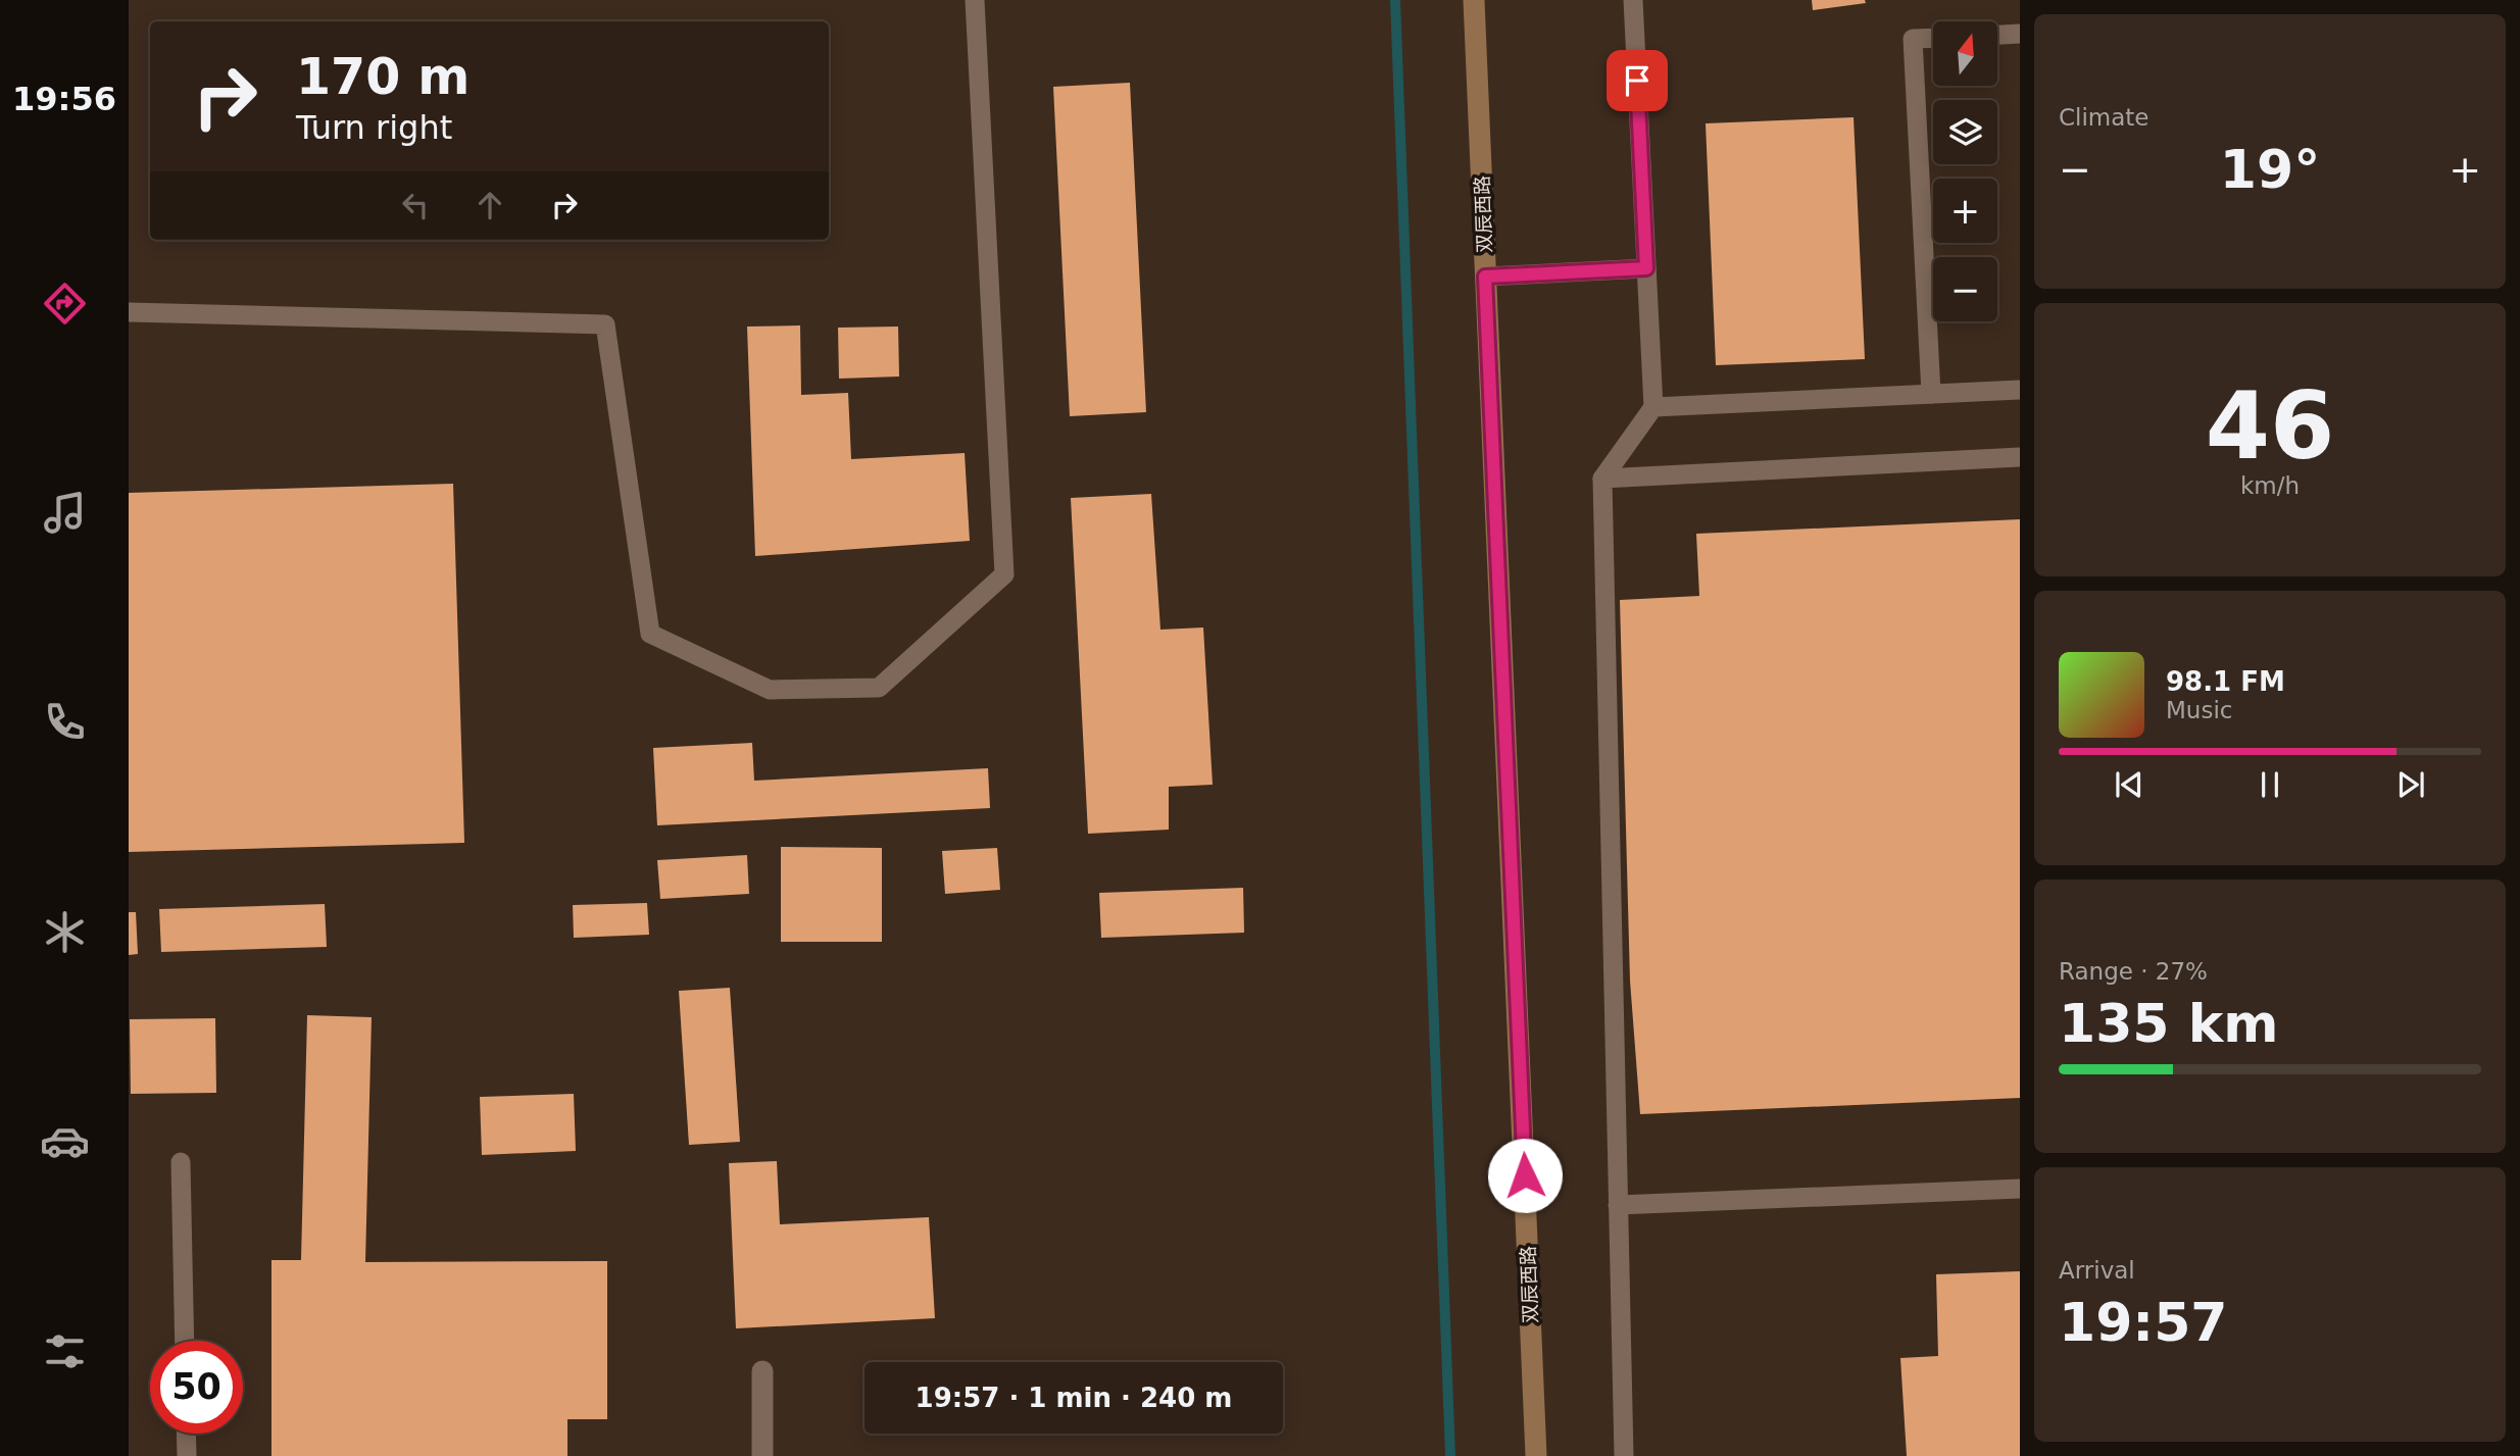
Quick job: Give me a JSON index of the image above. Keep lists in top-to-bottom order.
{
  "streets": {
    "main road": ["双辰西路"]
  },
  "north": "top",
  "page": {
    "tabs": "19:56",
    "tile": [
      "Climate",
      ["46", "km/h"],
      ["Range · 27%", "135 km"],
      ["Arrival", "19:57"]
    ],
    "map_buttons": ["+", "−"],
    "turn": ["170 m", "Turn right"],
    "heat": ["−", "19°", "+"],
    "song": ["98.1 FM", "Music"],
    "limit": "50",
    "trip": "19:57 · 1 min · 240 m"
  }
}
